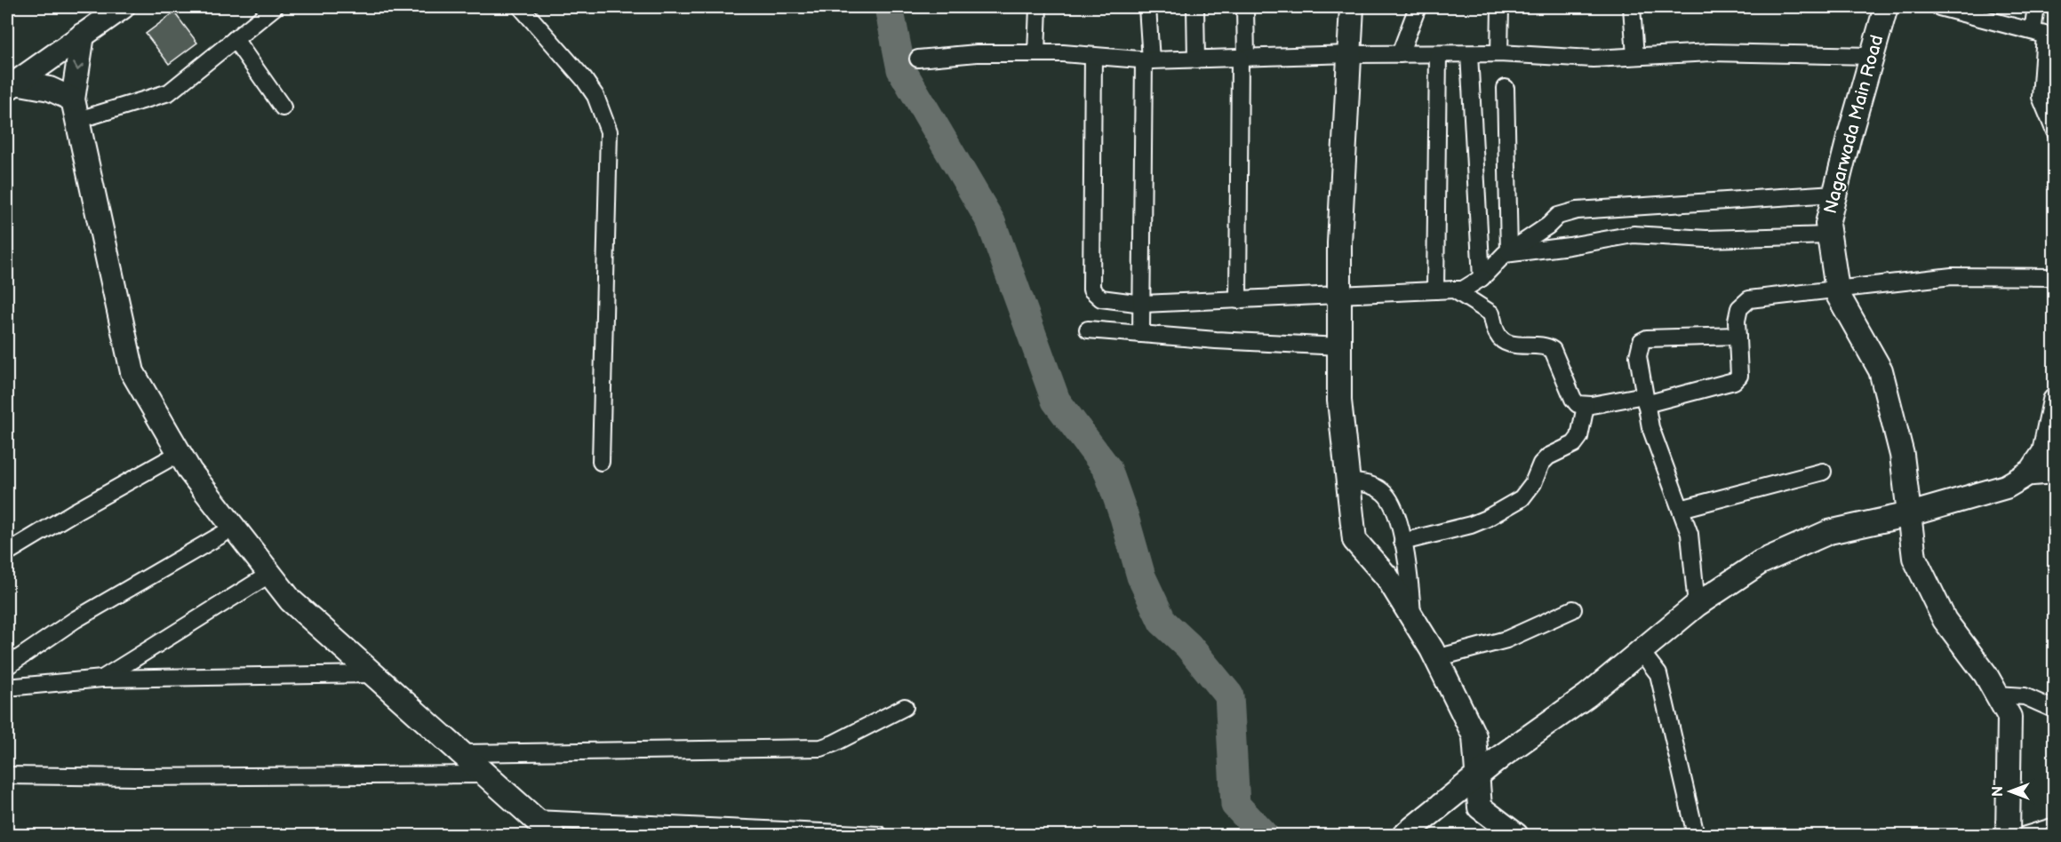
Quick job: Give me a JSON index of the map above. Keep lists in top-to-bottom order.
{
  "streets": {
    "street": ["Nagarwada Main Road"]
  },
  "north": "left"
}
